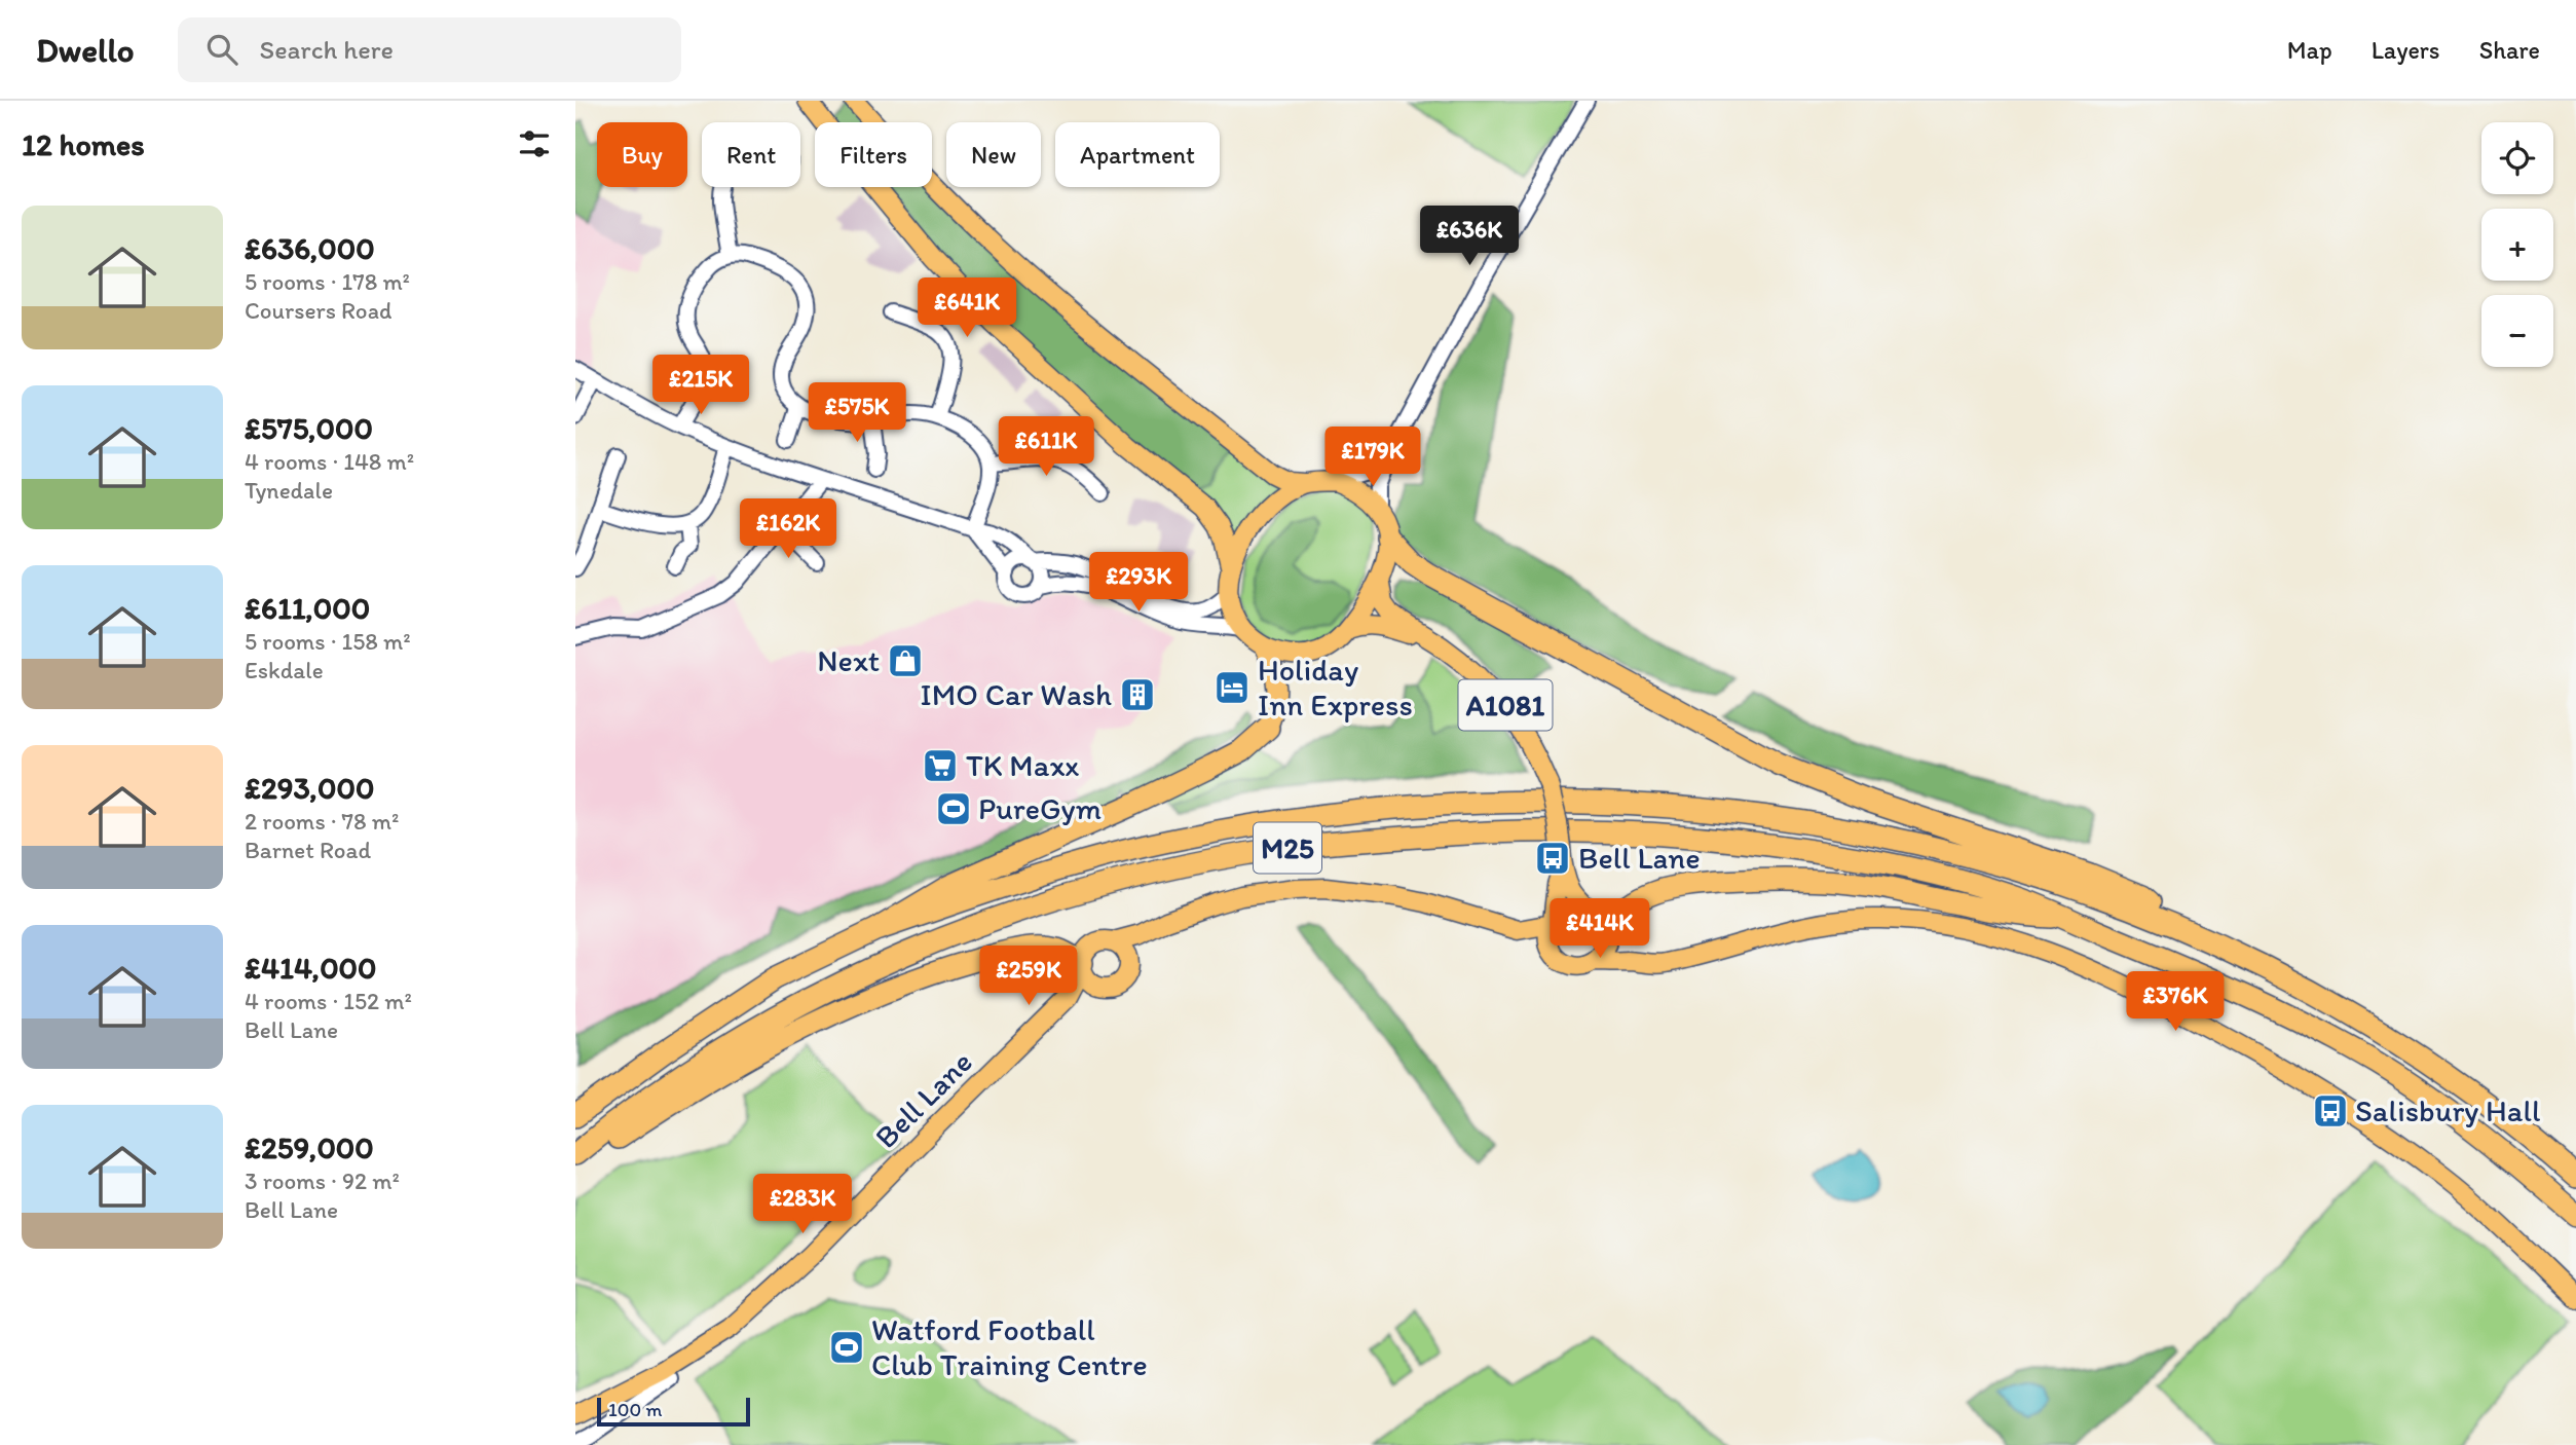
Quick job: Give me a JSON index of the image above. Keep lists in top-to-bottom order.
{
  "streets": {
    "highway": ["M25"],
    "main road": ["A1081", "Bell Lane"]
  },
  "crossings": [
    ["A1081", "M25"]
  ],
  "places": {
    "shop": ["Next"],
    "hotel": ["Holiday Inn Express"],
    "building": ["IMO Car Wash"],
    "supermarket": ["TK Maxx"],
    "sports": ["PureGym", "Watford Football Club Training Centre"],
    "bus stop": ["Bell Lane", "Salisbury Hall"]
  },
  "scale_bar": "100 m",
  "page": {
    "header": "Dwello",
    "search": "Search here",
    "nav": ["Map", "Layers", "Share"],
    "heading": "12 homes",
    "map_buttons": ["+", "−"],
    "chip": [
      "Buy",
      "Rent",
      "Filters",
      "New",
      "Apartment"
    ],
    "list": [
      {
        "name": "£636,000",
        "note": "5 rooms · 178 m² · Coursers Road"
      },
      {
        "name": "£575,000",
        "note": "4 rooms · 148 m² · Tynedale"
      },
      {
        "name": "£611,000",
        "note": "5 rooms · 158 m² · Eskdale"
      },
      {
        "name": "£293,000",
        "note": "2 rooms · 78 m² · Barnet Road"
      },
      {
        "name": "£414,000",
        "note": "4 rooms · 152 m² · Bell Lane"
      },
      {
        "name": "£259,000",
        "note": "3 rooms · 92 m² · Bell Lane"
      }
    ],
    "price": [
      "£636K",
      "£641K",
      "£215K",
      "£575K",
      "£611K",
      "£179K",
      "£162K",
      "£293K",
      "£414K",
      "£259K",
      "£376K",
      "£283K"
    ],
    "scale": "100 m"
  }
}
